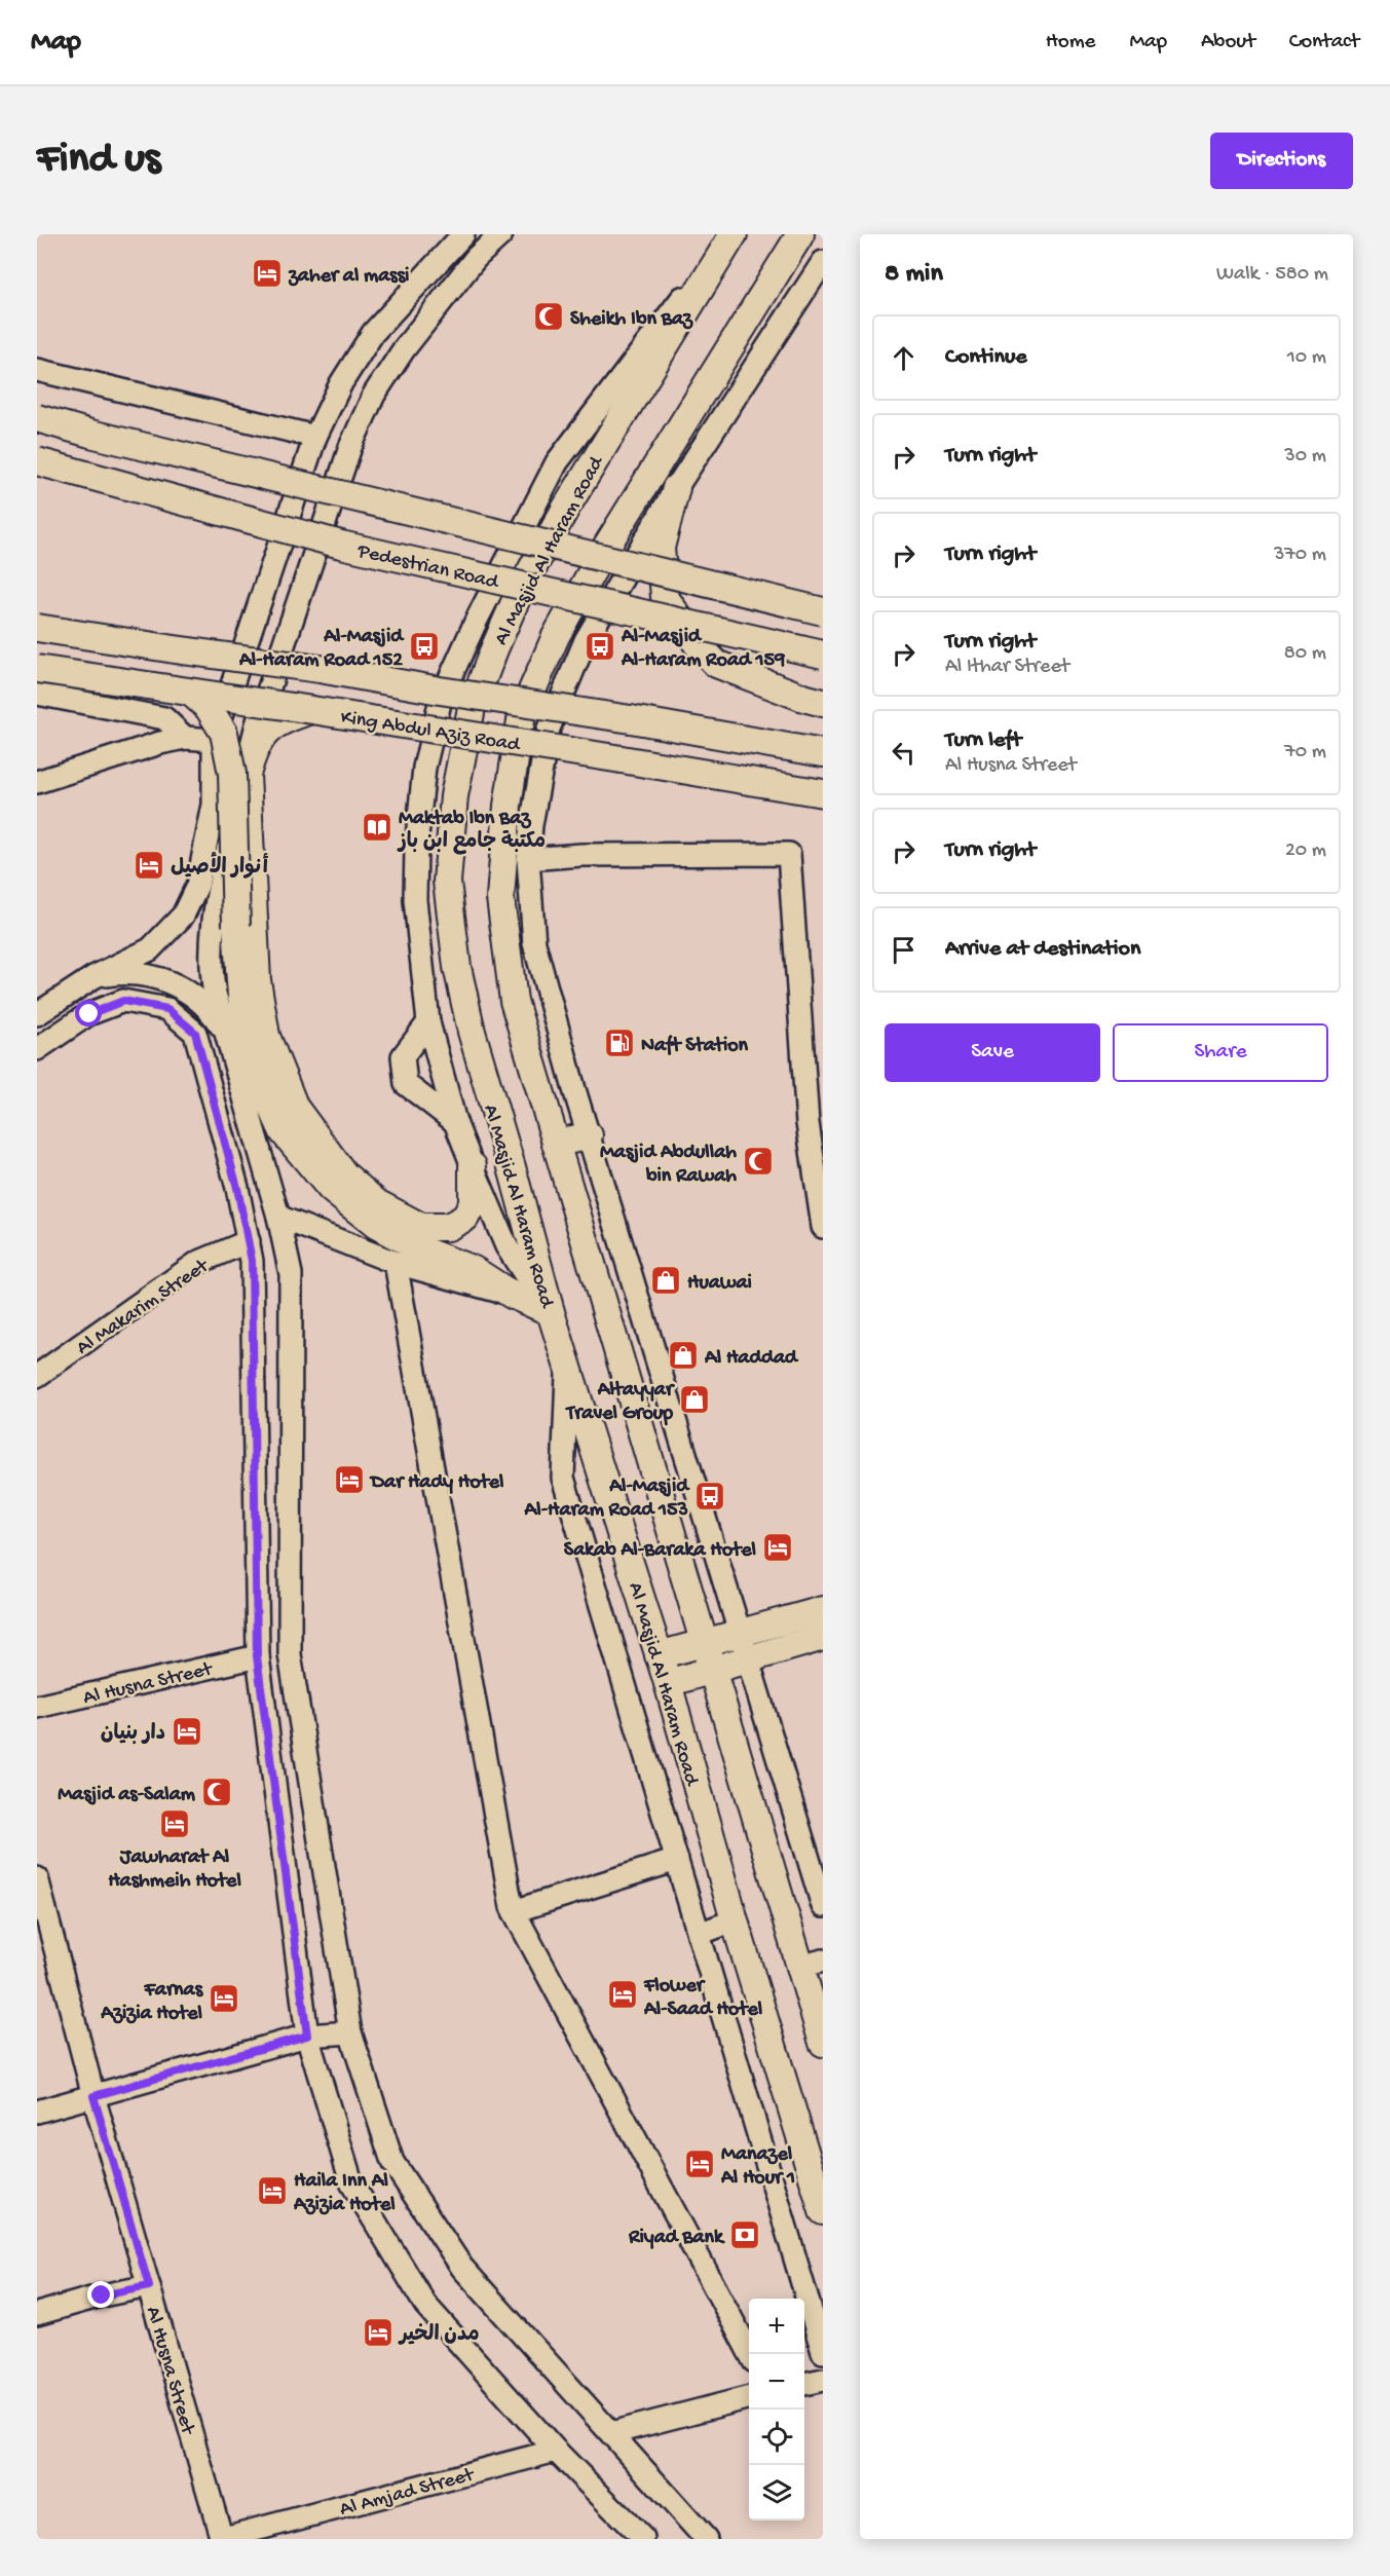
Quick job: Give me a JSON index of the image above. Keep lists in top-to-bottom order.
{
  "streets": {
    "main road": ["Al Masjid Al Haram Road", "Pedestrian Road", "King Abdul Aziz Road"],
    "street": ["Al Makarim Street", "Al Husna Street", "Al Amjad Street"]
  },
  "crossings": [
    ["Al Husna Street", "Al Amjad Street"]
  ],
  "places": {
    "hotel": [
      "zaher al massi",
      "أنوار الأصيل",
      "Dar Hady Hotel",
      "Sakab Al-Baraka Hotel",
      "دار بنيان",
      "Jawharat Al Hashmeih Hotel",
      "Flower Al-Saad Hotel",
      "Farnas Azizia Hotel",
      "Manazel Al Hour 1",
      "Haila Inn Al Azizia Hotel",
      "مدن الخير"
    ],
    "mosque": ["Sheikh Ibn Baz", "Masjid Abdullah bin Rawah", "Masjid as-Salam"],
    "bus stop": ["Al-Masjid Al-Haram Road 152", "Al-Masjid Al-Haram Road 159", "Al-Masjid Al-Haram Road 153"],
    "library": ["Maktab Ibn Baz مكتبة جامع ابن باز"],
    "fuel station": ["Naft Station"],
    "shop": ["Huawai", "Al Haddad", "Altayyar Travel Group"],
    "bank": ["Riyad Bank"]
  },
  "page": {
    "header": "Map",
    "nav": [
      "Home",
      "Map",
      "About",
      "Contact"
    ],
    "buttons": [
      "Directions",
      ["Save", "Share"]
    ],
    "title": "Find us",
    "heading": ["8 min", "Walk · 580 m"],
    "list": [
      ["Continue", "10 m"],
      ["Turn right", "30 m"],
      ["Turn right", "370 m"],
      ["Turn right", "Al Ithar Street", "80 m"],
      ["Turn left", "Al Husna Street", "70 m"],
      ["Turn right", "20 m"],
      "Arrive at destination"
    ],
    "map_buttons": ["+", "−"]
  }
}
